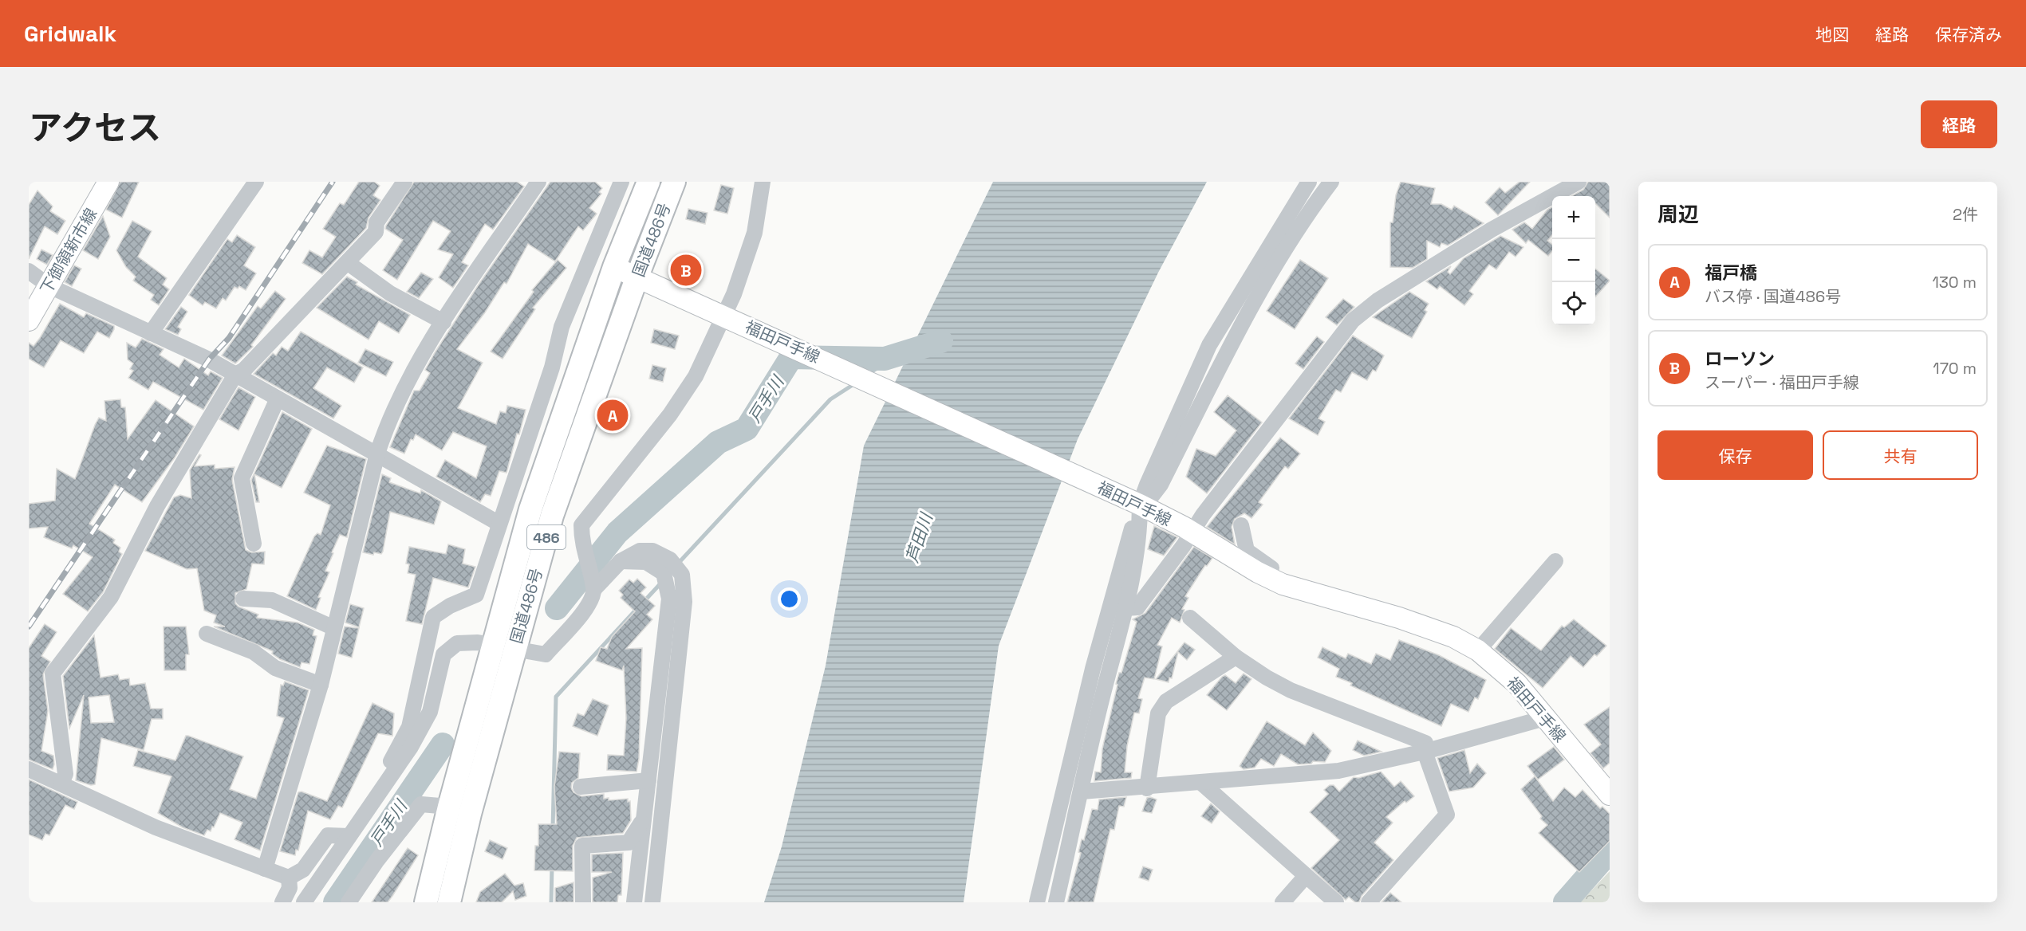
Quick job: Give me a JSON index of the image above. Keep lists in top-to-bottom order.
{
  "streets": {
    "highway": ["国道486号", "486"],
    "main road": ["下御領新市線", "福田戸手線"]
  },
  "crossings": [
    ["国道486号", "福田戸手線"]
  ],
  "water": ["戸手川", "芦田川"],
  "page": {
    "header": "Gridwalk",
    "nav": ["地図", "経路", "保存済み"],
    "title": "アクセス",
    "buttons": [
      "経路",
      ["保存", "共有"]
    ],
    "heading": ["周辺", "2件"],
    "map_buttons": ["+", "−"],
    "list": [
      {
        "mark": "A",
        "name": "福戸橋",
        "note": "バス停 · 国道486号",
        "value": "130 m"
      },
      {
        "mark": "B",
        "name": "ローソン",
        "note": "スーパー · 福田戸手線",
        "value": "170 m"
      }
    ],
    "pins": ["B", "A"]
  }
}
